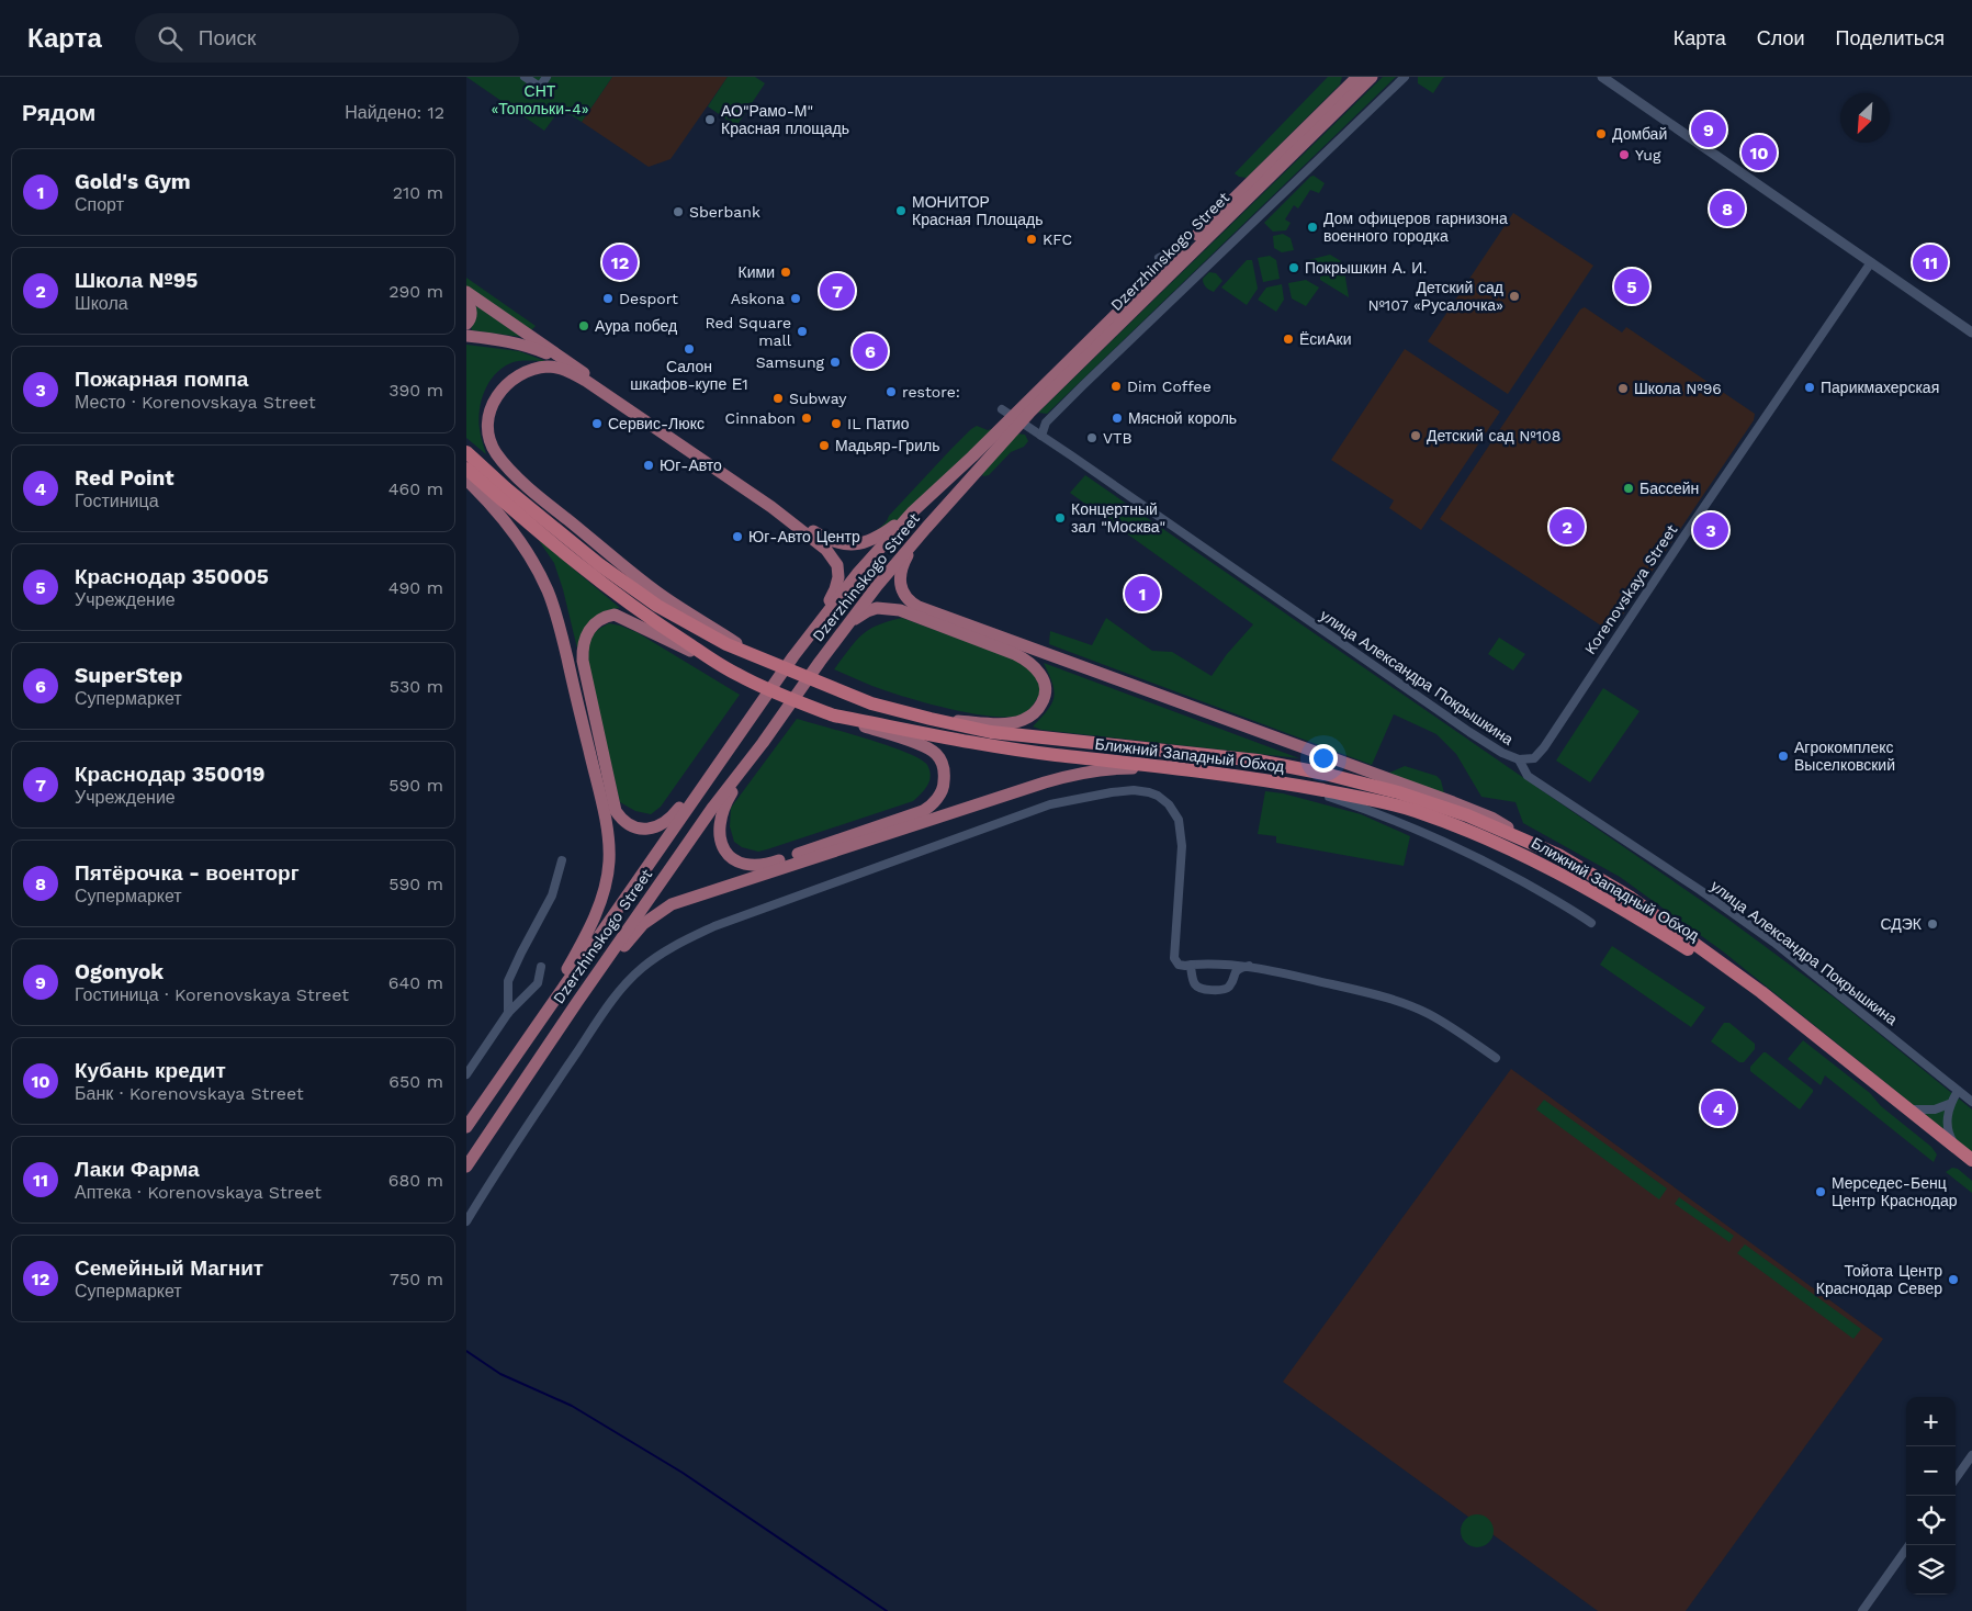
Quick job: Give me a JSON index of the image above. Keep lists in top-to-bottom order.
{
  "streets": {
    "highway": ["Ближний Западный Обход"],
    "main road": ["Dzerzhinskogo Street"],
    "street": ["Korenovskaya Street", "улица Александра Покрышкина"]
  },
  "crossings": [
    ["Dzerzhinskogo Street", "улица Александра Покрышкина"],
    ["Korenovskaya Street", "улица Александра Покрышкина"]
  ],
  "parks": ["СНТ «Топольки-4»"],
  "places": [
    "АО\"Рамо-М\" Красная площадь",
    "Домбай",
    "Yug",
    "МОНИТОР Красная Площадь",
    "Sberbank",
    "Дом офицеров гарнизона военного городка",
    "KFC",
    "Покрышкин А. И.",
    "Кими",
    "Детский сад №107 «Русалочка»",
    "Desport",
    "Askona",
    "Аура побед",
    "Red Square mall",
    "ЁсиАки",
    "Салон шкафов-купе Е1",
    "Samsung",
    "Dim Coffee",
    "Парикмахерская",
    "Школа №96",
    "restore:",
    "Subway",
    "Cinnabon",
    "Мясной король",
    "Сервис-Люкс",
    "IL Патио",
    "Детский сад №108",
    "VTB",
    "Мадьяр-Гриль",
    "Юг-Авто",
    "Бассейн",
    "Концертный зал \"Москва\"",
    "Юг-Авто Центр",
    "Агрокомплекс Выселковский",
    "СДЭК",
    "Мерседес-Бенц Центр Краснодар",
    "Тойота Центр Краснодар Север"
  ],
  "north": "bottom left",
  "page": {
    "header": "Карта",
    "search": "Поиск",
    "nav": ["Карта", "Слои", "Поделиться"],
    "heading": ["Рядом", "Найдено: 12"],
    "pins": [
      "9",
      "10",
      "8",
      "11",
      "12",
      "5",
      "7",
      "6",
      "2",
      "3",
      "1",
      "4"
    ],
    "list": [
      {
        "mark": "1",
        "name": "Gold's Gym",
        "note": "Спорт",
        "value": "210 m"
      },
      {
        "mark": "2",
        "name": "Школа №95",
        "note": "Школа",
        "value": "290 m"
      },
      {
        "mark": "3",
        "name": "Пожарная помпа",
        "note": "Место · Korenovskaya Street",
        "value": "390 m"
      },
      {
        "mark": "4",
        "name": "Red Point",
        "note": "Гостиница",
        "value": "460 m"
      },
      {
        "mark": "5",
        "name": "Краснодар 350005",
        "note": "Учреждение",
        "value": "490 m"
      },
      {
        "mark": "6",
        "name": "SuperStep",
        "note": "Супермаркет",
        "value": "530 m"
      },
      {
        "mark": "7",
        "name": "Краснодар 350019",
        "note": "Учреждение",
        "value": "590 m"
      },
      {
        "mark": "8",
        "name": "Пятёрочка - военторг",
        "note": "Супермаркет",
        "value": "590 m"
      },
      {
        "mark": "9",
        "name": "Ogonyok",
        "note": "Гостиница · Korenovskaya Street",
        "value": "640 m"
      },
      {
        "mark": "10",
        "name": "Кубань кредит",
        "note": "Банк · Korenovskaya Street",
        "value": "650 m"
      },
      {
        "mark": "11",
        "name": "Лаки Фарма",
        "note": "Аптека · Korenovskaya Street",
        "value": "680 m"
      },
      {
        "mark": "12",
        "name": "Семейный Магнит",
        "note": "Супермаркет",
        "value": "750 m"
      }
    ],
    "map_buttons": ["+", "−"]
  }
}
